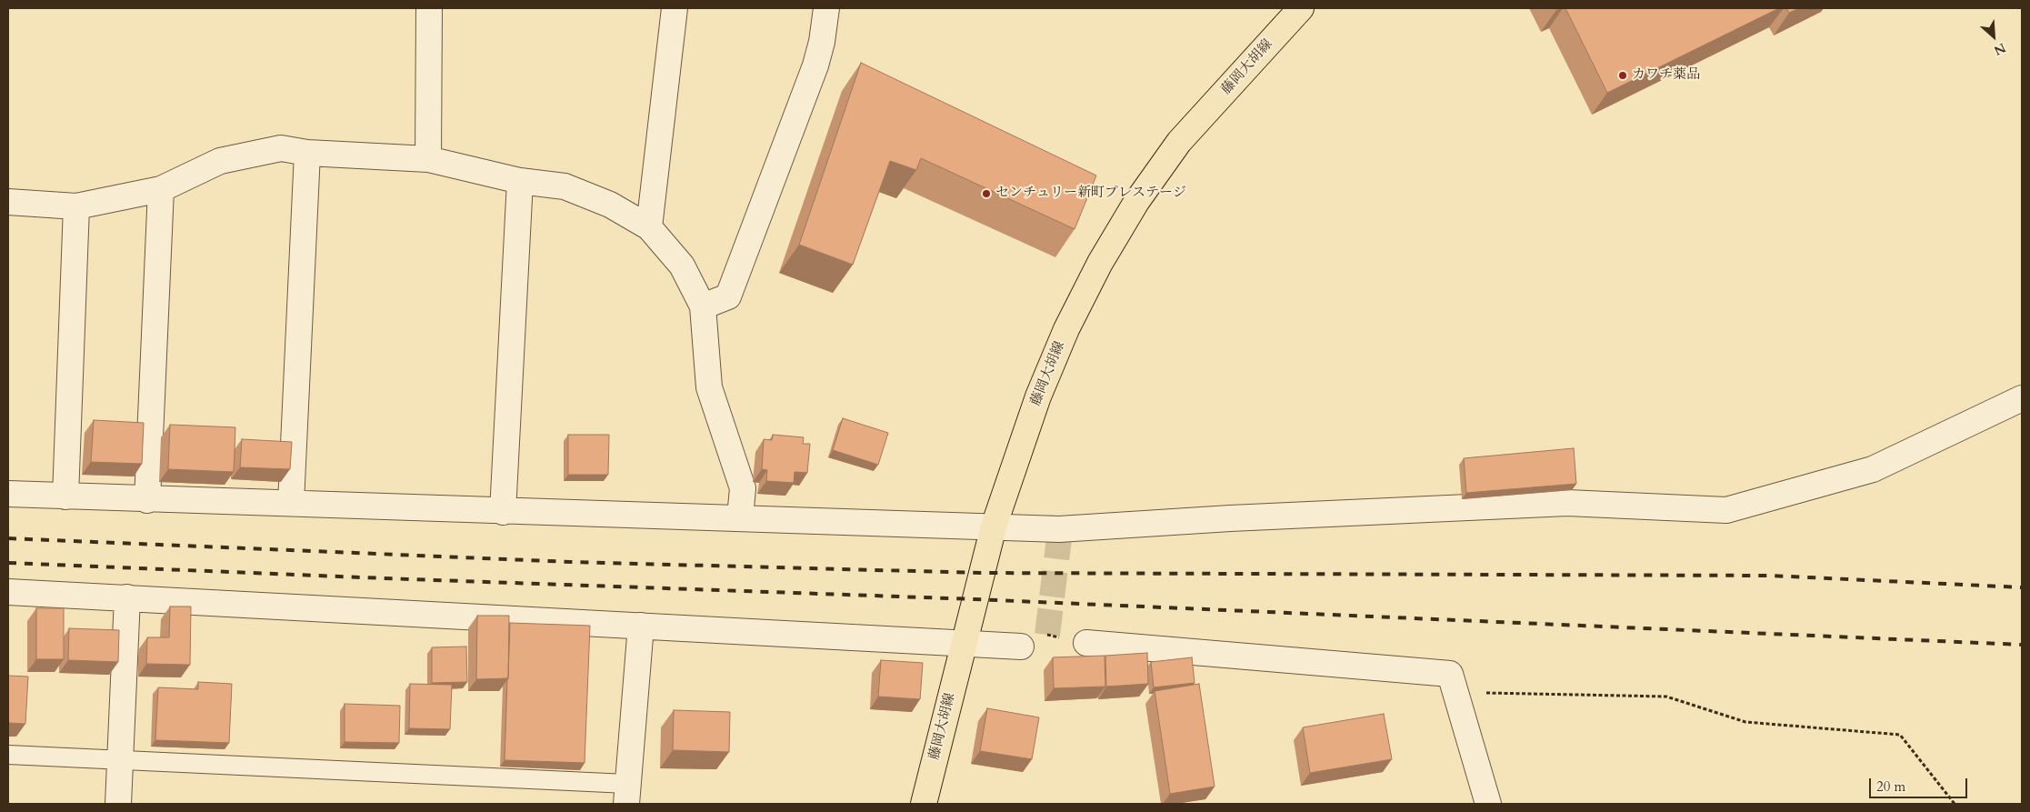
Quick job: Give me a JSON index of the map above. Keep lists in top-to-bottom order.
{
  "streets": {
    "main road": ["藤岡大胡線"]
  },
  "places": ["カワチ薬品", "センチュリー新町プレステージ"],
  "scale_bar": "20 m",
  "north": "bottom right"
}
